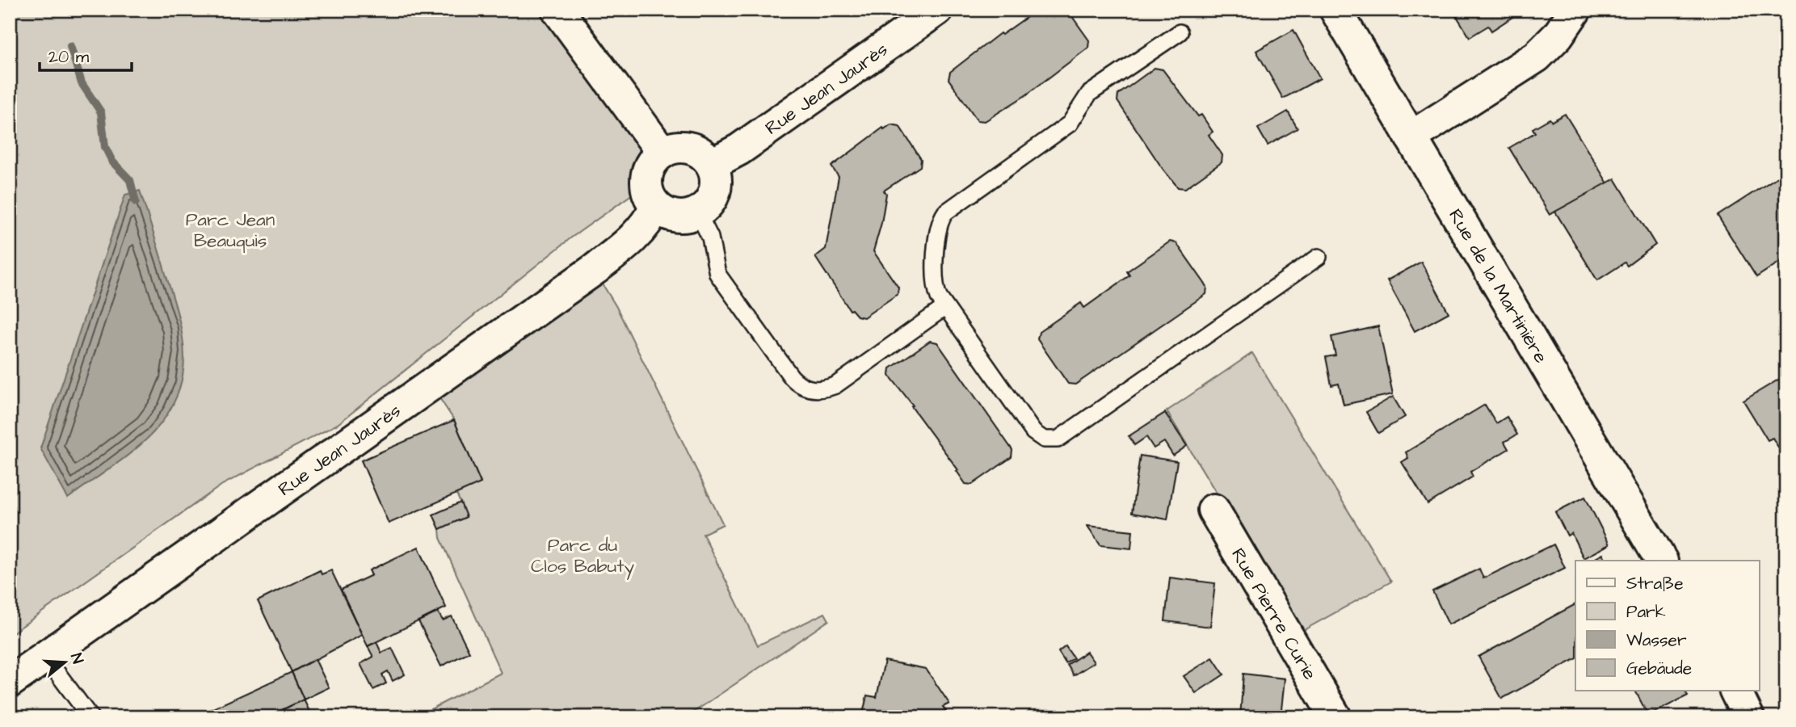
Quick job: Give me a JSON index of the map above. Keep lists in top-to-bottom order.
{
  "streets": {
    "street": ["Rue Jean Jaurès", "Rue de la Martinière", "Rue Pierre Curie"]
  },
  "parks": ["Parc Jean Beauquis", "Parc du Clos Babuty"],
  "legend": [
    "Straße",
    "Park",
    "Wasser",
    "Gebäude"
  ],
  "scale_bar": "20 m",
  "north": "right"
}
